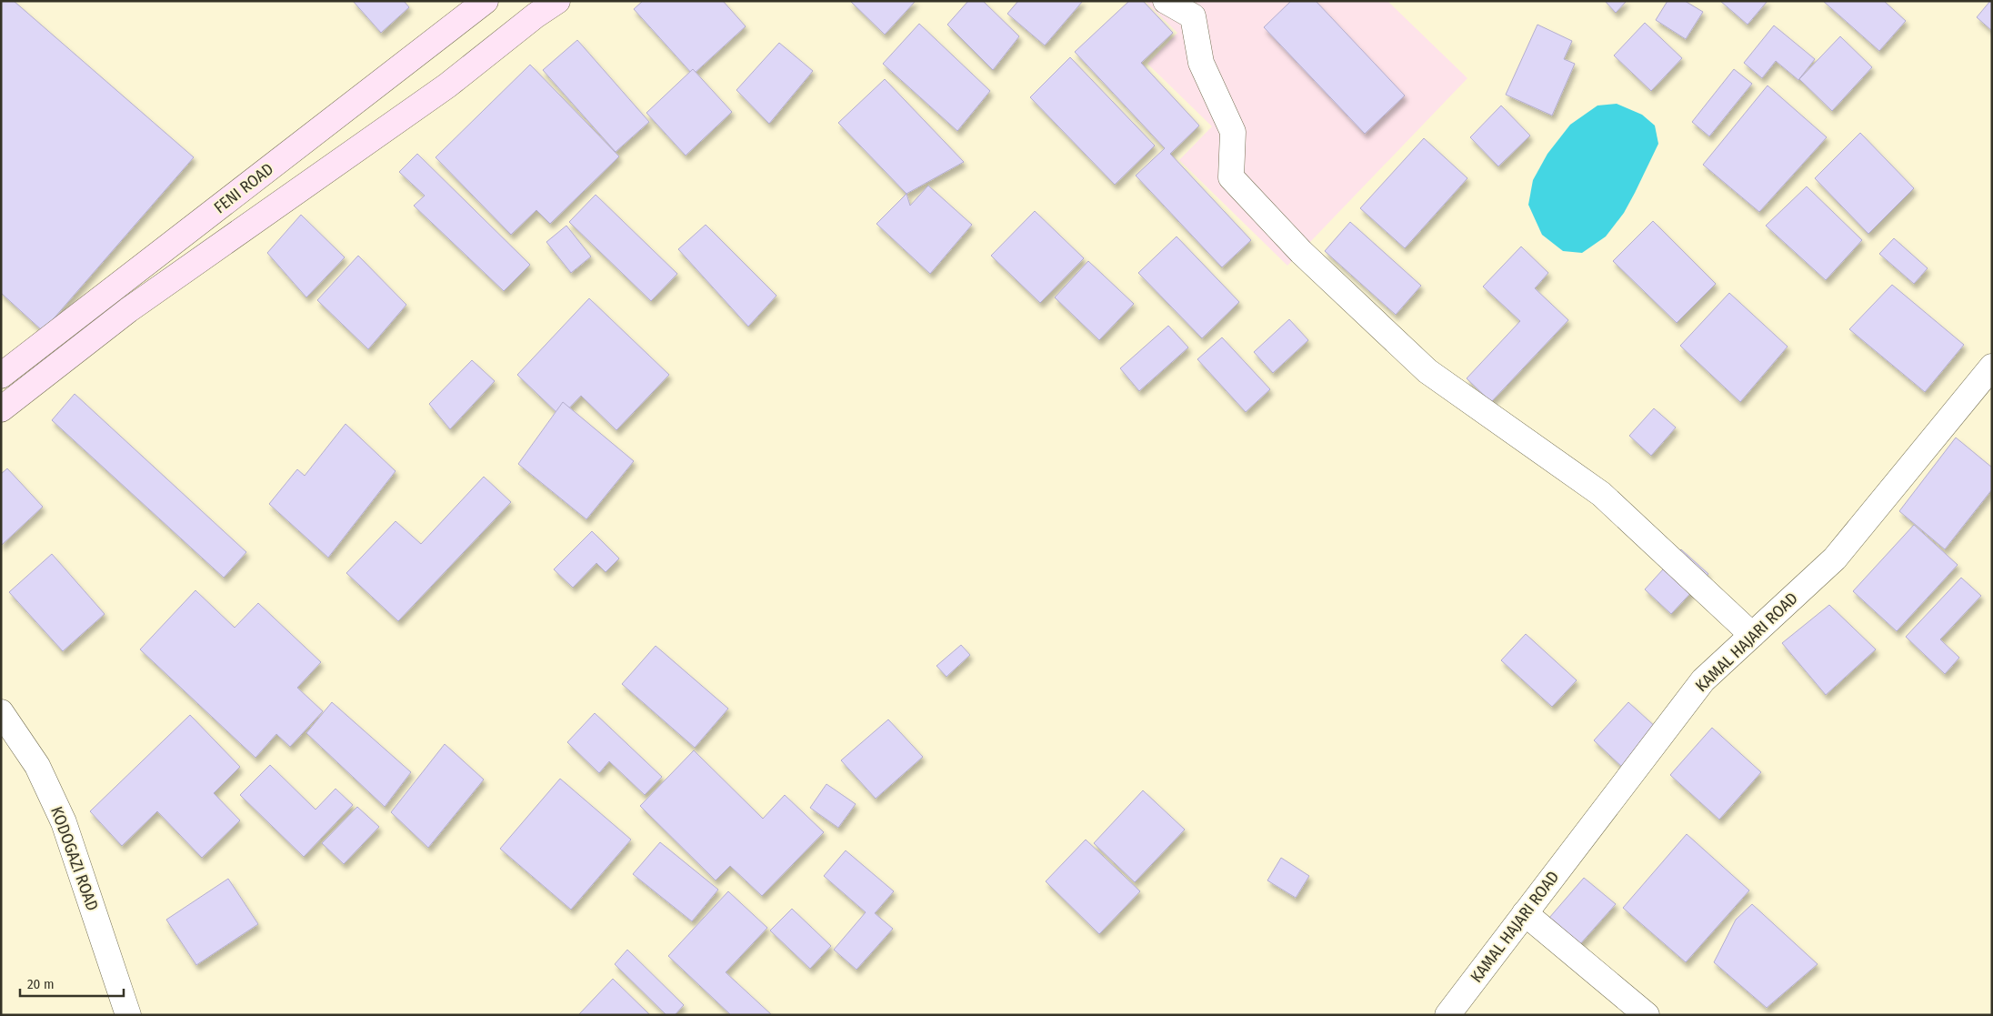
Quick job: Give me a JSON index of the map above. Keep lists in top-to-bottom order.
{
  "streets": {
    "main road": ["FENI ROAD"],
    "street": ["KAMAL HAJARI ROAD", "KODOGAZI ROAD"]
  },
  "scale_bar": "20 m"
}
